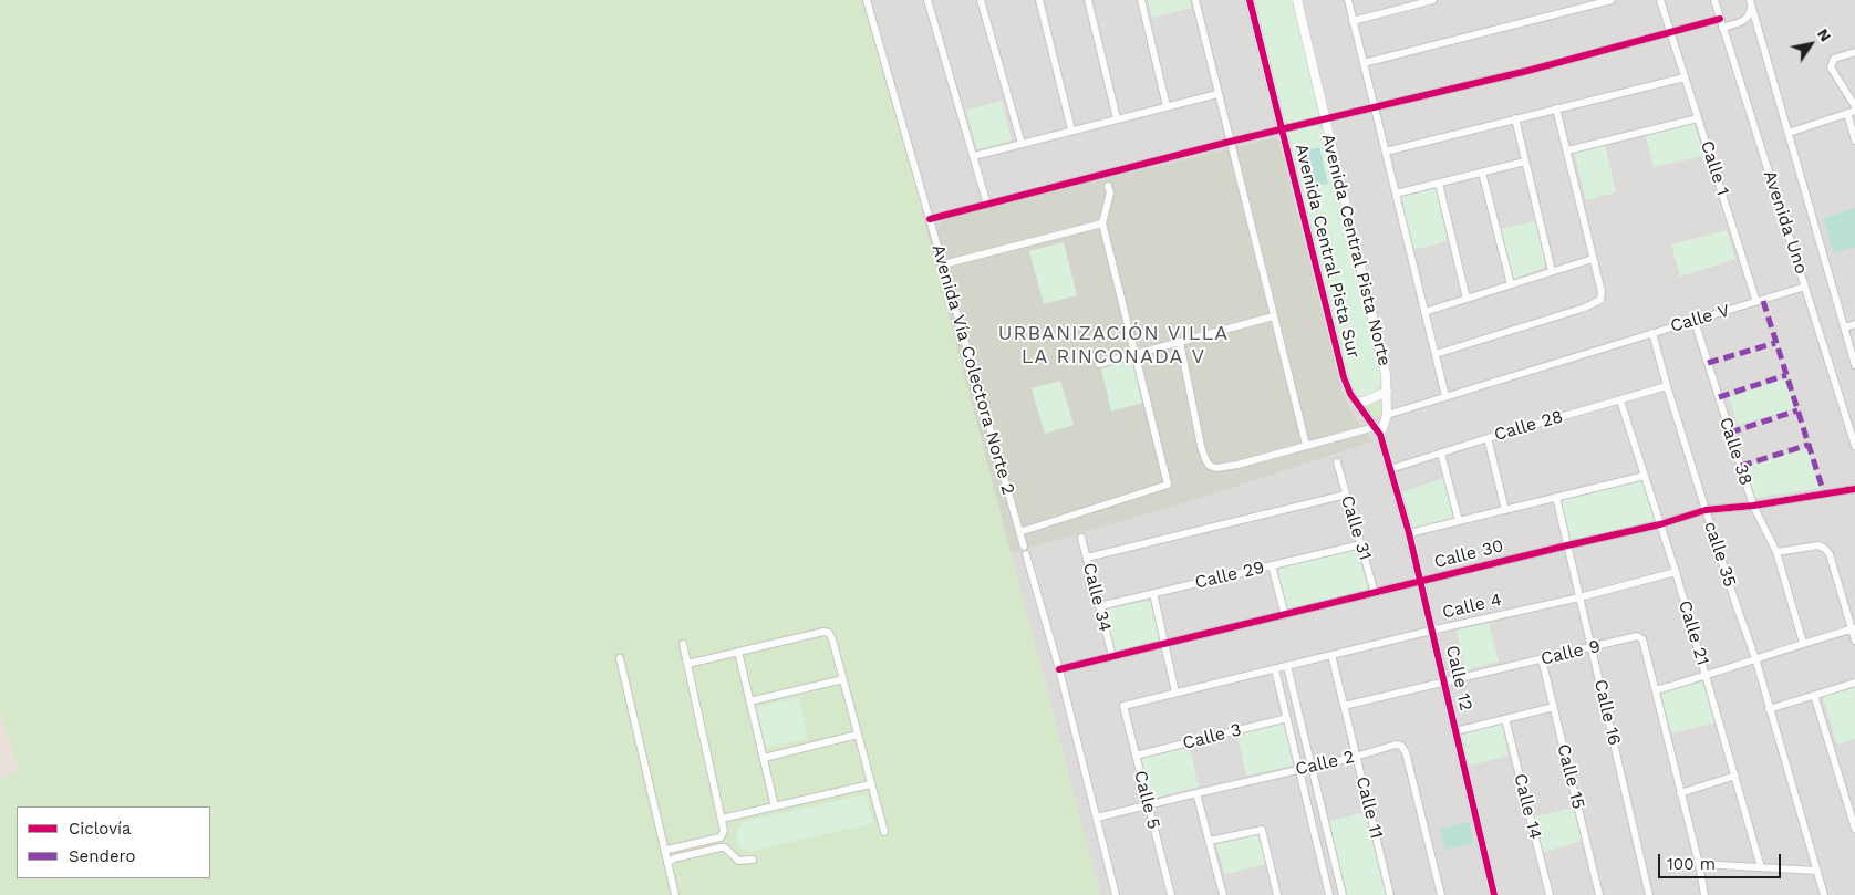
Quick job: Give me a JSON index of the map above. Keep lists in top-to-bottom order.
{
  "streets": {
    "street": [
      "Calle 1",
      "Avenida Uno",
      "Avenida Central Pista Norte",
      "Avenida Central Pista Sur",
      "Calle V",
      "Avenida Vía Colectora Norte 2",
      "Calle 28",
      "Calle 38",
      "Calle 31",
      "Calle 30",
      "calle 35",
      "Calle 29",
      "Calle 34",
      "Calle 4",
      "Calle 21",
      "Calle 9",
      "Calle 12",
      "Calle 16",
      "Calle 3",
      "Calle 2",
      "Calle 15",
      "Calle 5",
      "Calle 14",
      "Calle 11"
    ]
  },
  "crossings": [
    ["Calle 1", "Calle V"],
    ["Avenida Uno", "Calle V"],
    ["Avenida Central Pista Norte", "Avenida Central Pista Sur"],
    ["Avenida Central Pista Norte", "Calle V"],
    ["Avenida Central Pista Sur", "Calle 28"],
    ["Avenida Central Pista Sur", "Calle 12"],
    ["Calle V", "Calle 38"],
    ["Avenida Vía Colectora Norte 2", "Calle 30"],
    ["Avenida Vía Colectora Norte 2", "Calle 2"],
    ["Calle 28", "calle 35"],
    ["Calle 28", "Calle 21"],
    ["Calle 28", "Calle 12"],
    ["Calle 38", "Calle 30"],
    ["Calle 31", "Calle 30"],
    ["Calle 31", "Calle 29"],
    ["Calle 30", "calle 35"],
    ["Calle 30", "Calle 34"],
    ["Calle 30", "Calle 21"],
    ["Calle 30", "Calle 12"],
    ["Calle 30", "Calle 16"],
    ["Calle 29", "Calle 34"],
    ["Calle 4", "Calle 21"],
    ["Calle 4", "Calle 12"],
    ["Calle 4", "Calle 16"],
    ["Calle 4", "Calle 5"],
    ["Calle 4", "Calle 11"],
    ["Calle 9", "Calle 12"],
    ["Calle 9", "Calle 16"],
    ["Calle 9", "Calle 15"],
    ["Calle 9", "Calle 11"],
    ["Calle 3", "Calle 5"],
    ["Calle 2", "Calle 5"],
    ["Calle 2", "Calle 11"]
  ],
  "districts": ["URBANIZACIÓN VILLA LA RINCONADA V"],
  "legend": ["Ciclovía", "Sendero"],
  "scale_bar": "100 m",
  "north": "top right"
}
